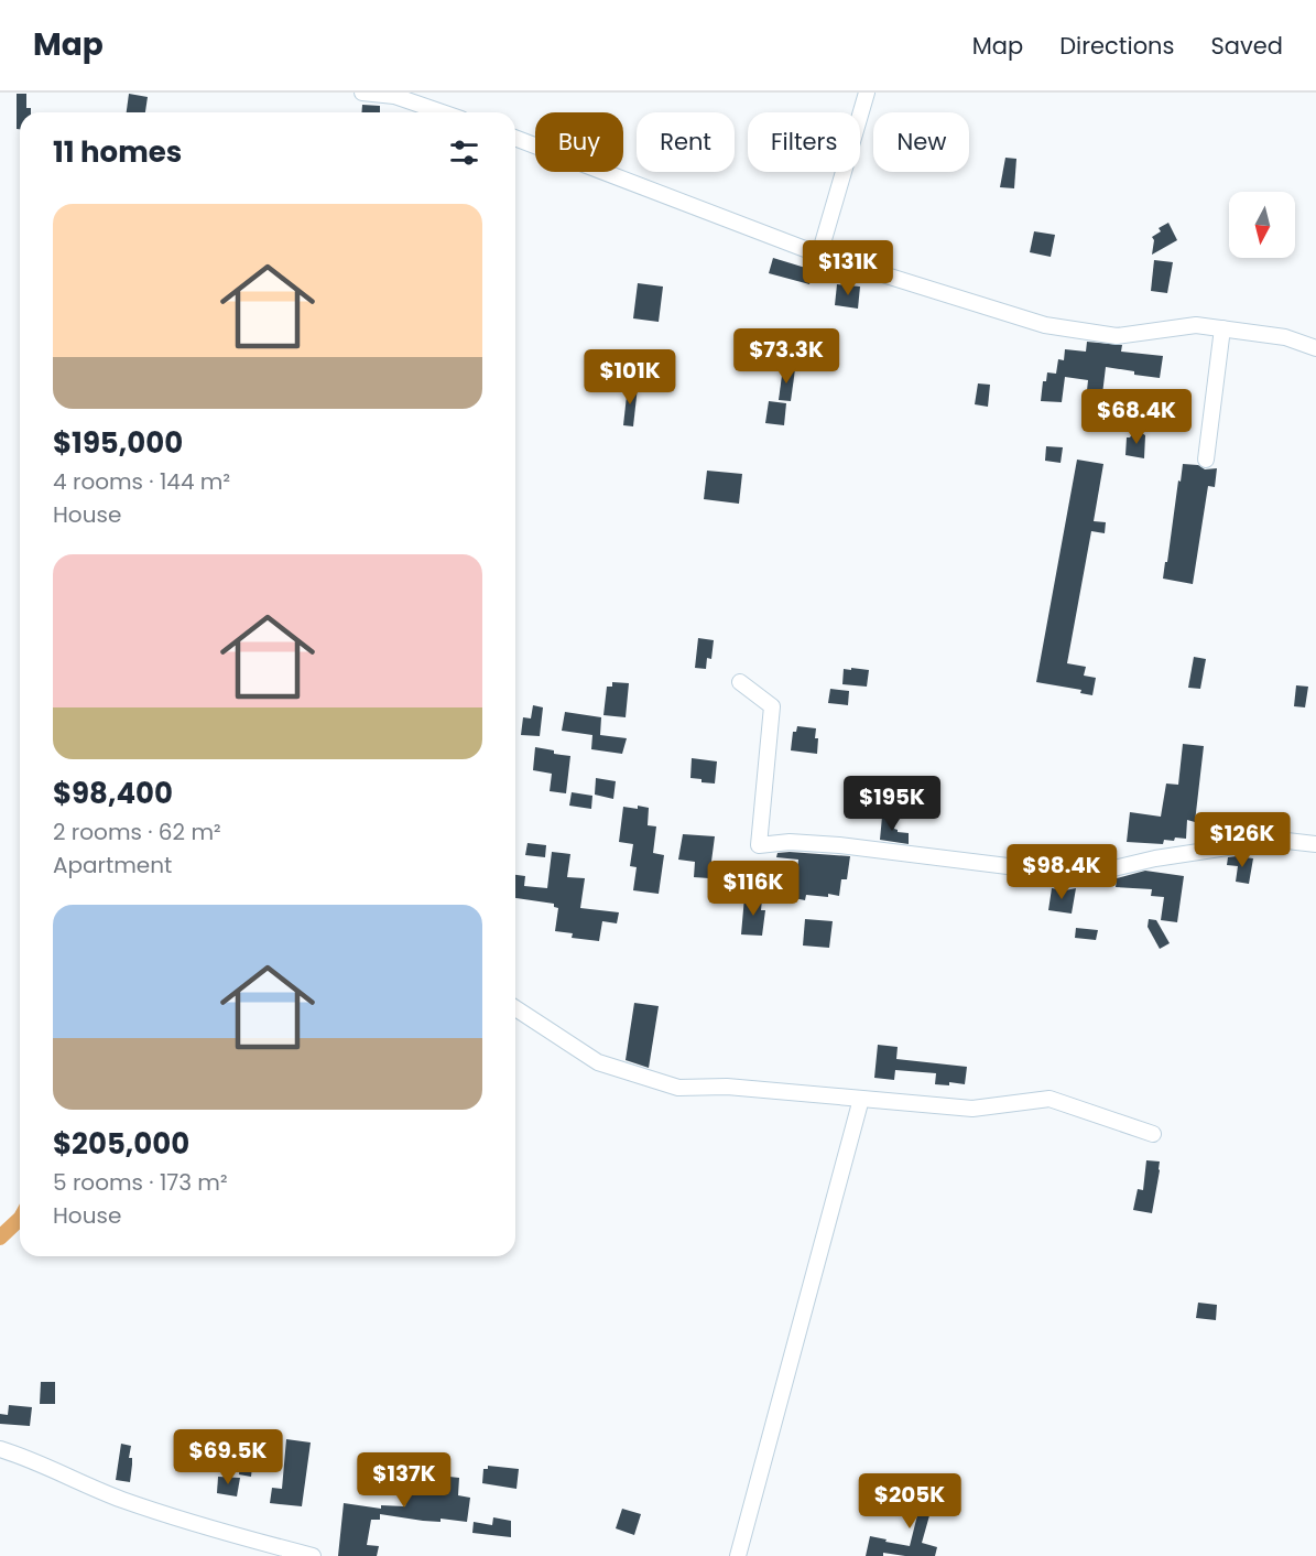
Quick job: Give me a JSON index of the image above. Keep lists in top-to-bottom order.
{
  "north": "bottom",
  "page": {
    "header": "Map",
    "nav": ["Map", "Directions", "Saved"],
    "chip": [
      "Buy",
      "Rent",
      "Filters",
      "New"
    ],
    "heading": "11 homes",
    "list": [
      {
        "name": "$195,000",
        "note": "4 rooms · 144 m² · House"
      },
      {
        "name": "$98,400",
        "note": "2 rooms · 62 m² · Apartment"
      },
      {
        "name": "$205,000",
        "note": "5 rooms · 173 m² · House"
      }
    ],
    "price": [
      "$131K",
      "$73.3K",
      "$101K",
      "$68.4K",
      "$195K",
      "$126K",
      "$98.4K",
      "$116K",
      "$69.5K",
      "$137K",
      "$205K"
    ]
  }
}
